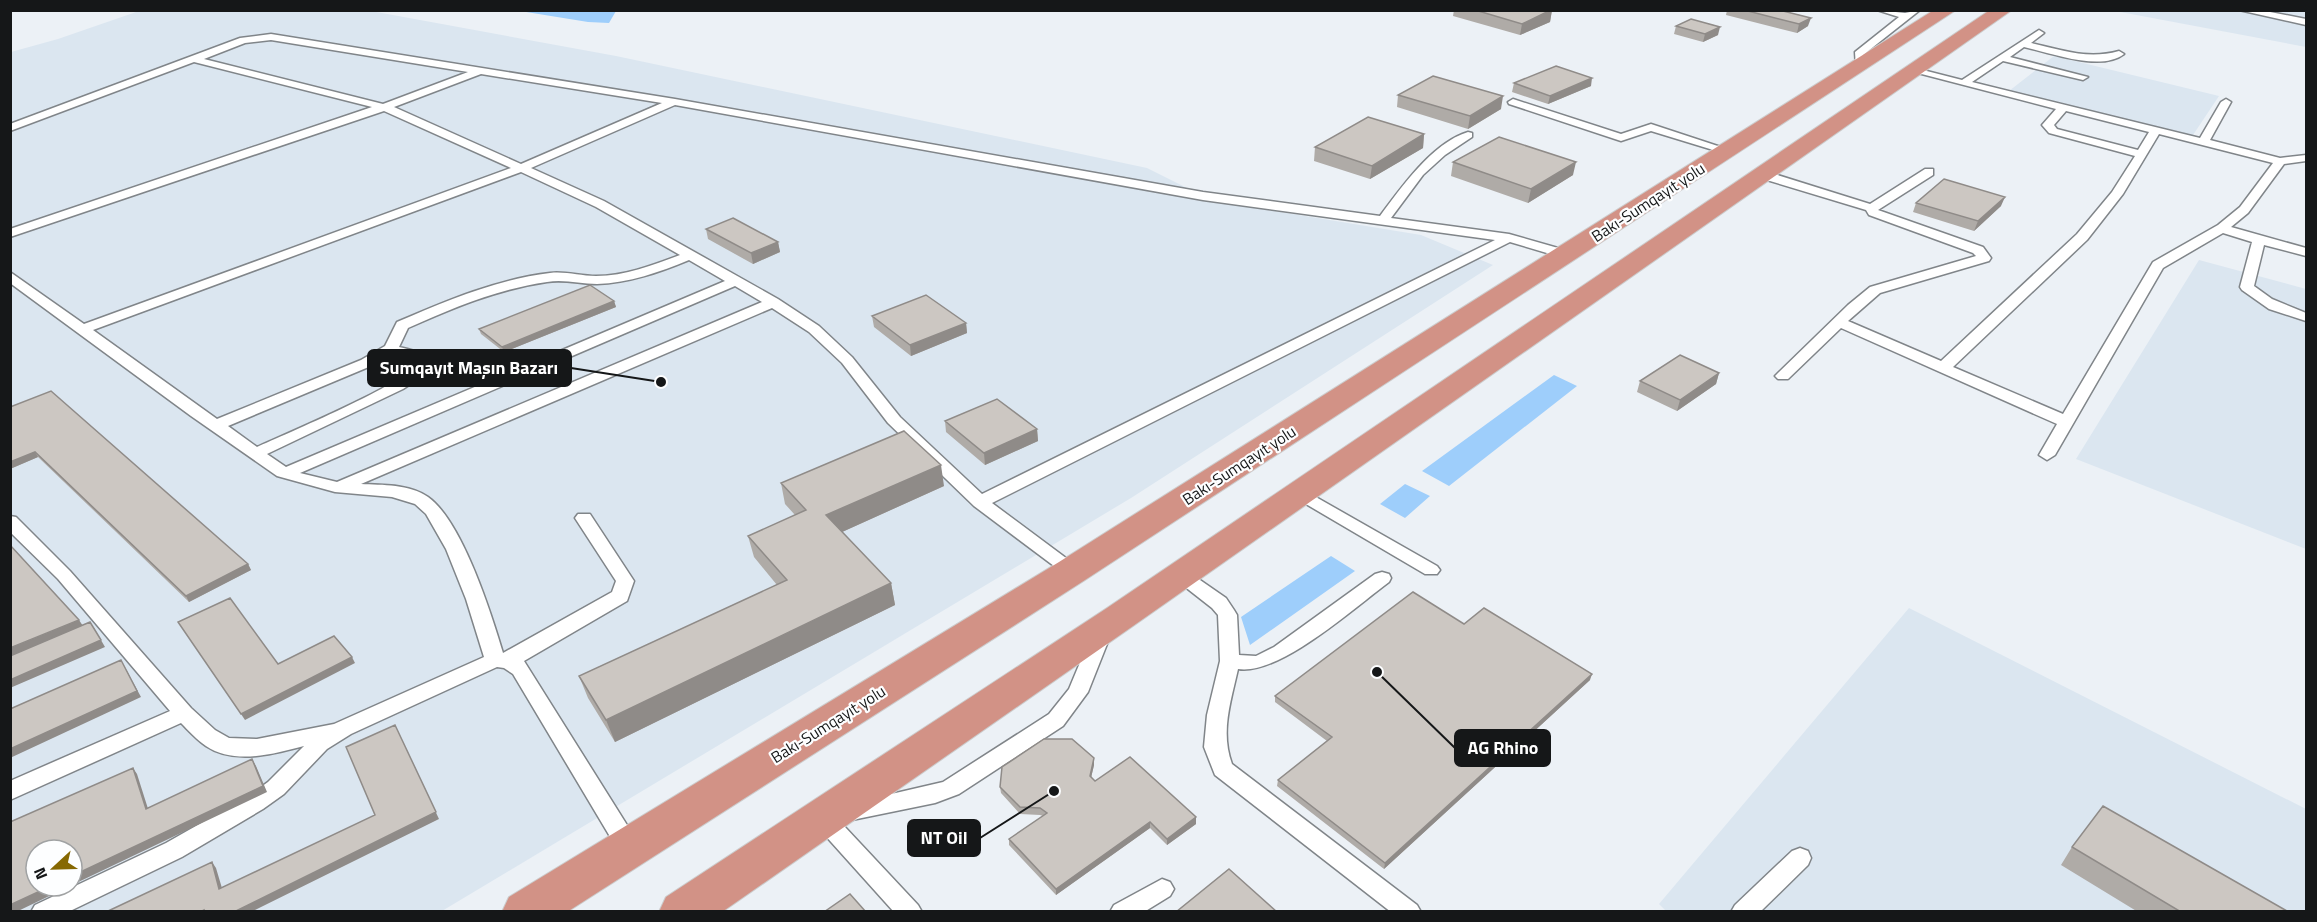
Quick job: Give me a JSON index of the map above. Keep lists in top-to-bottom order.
{
  "streets": {
    "highway": ["Bakı-Sumqayıt yolu"]
  },
  "places": ["Sumqayıt Maşın Bazarı", "AG Rhino", "NT Oil"],
  "north": "left"
}
